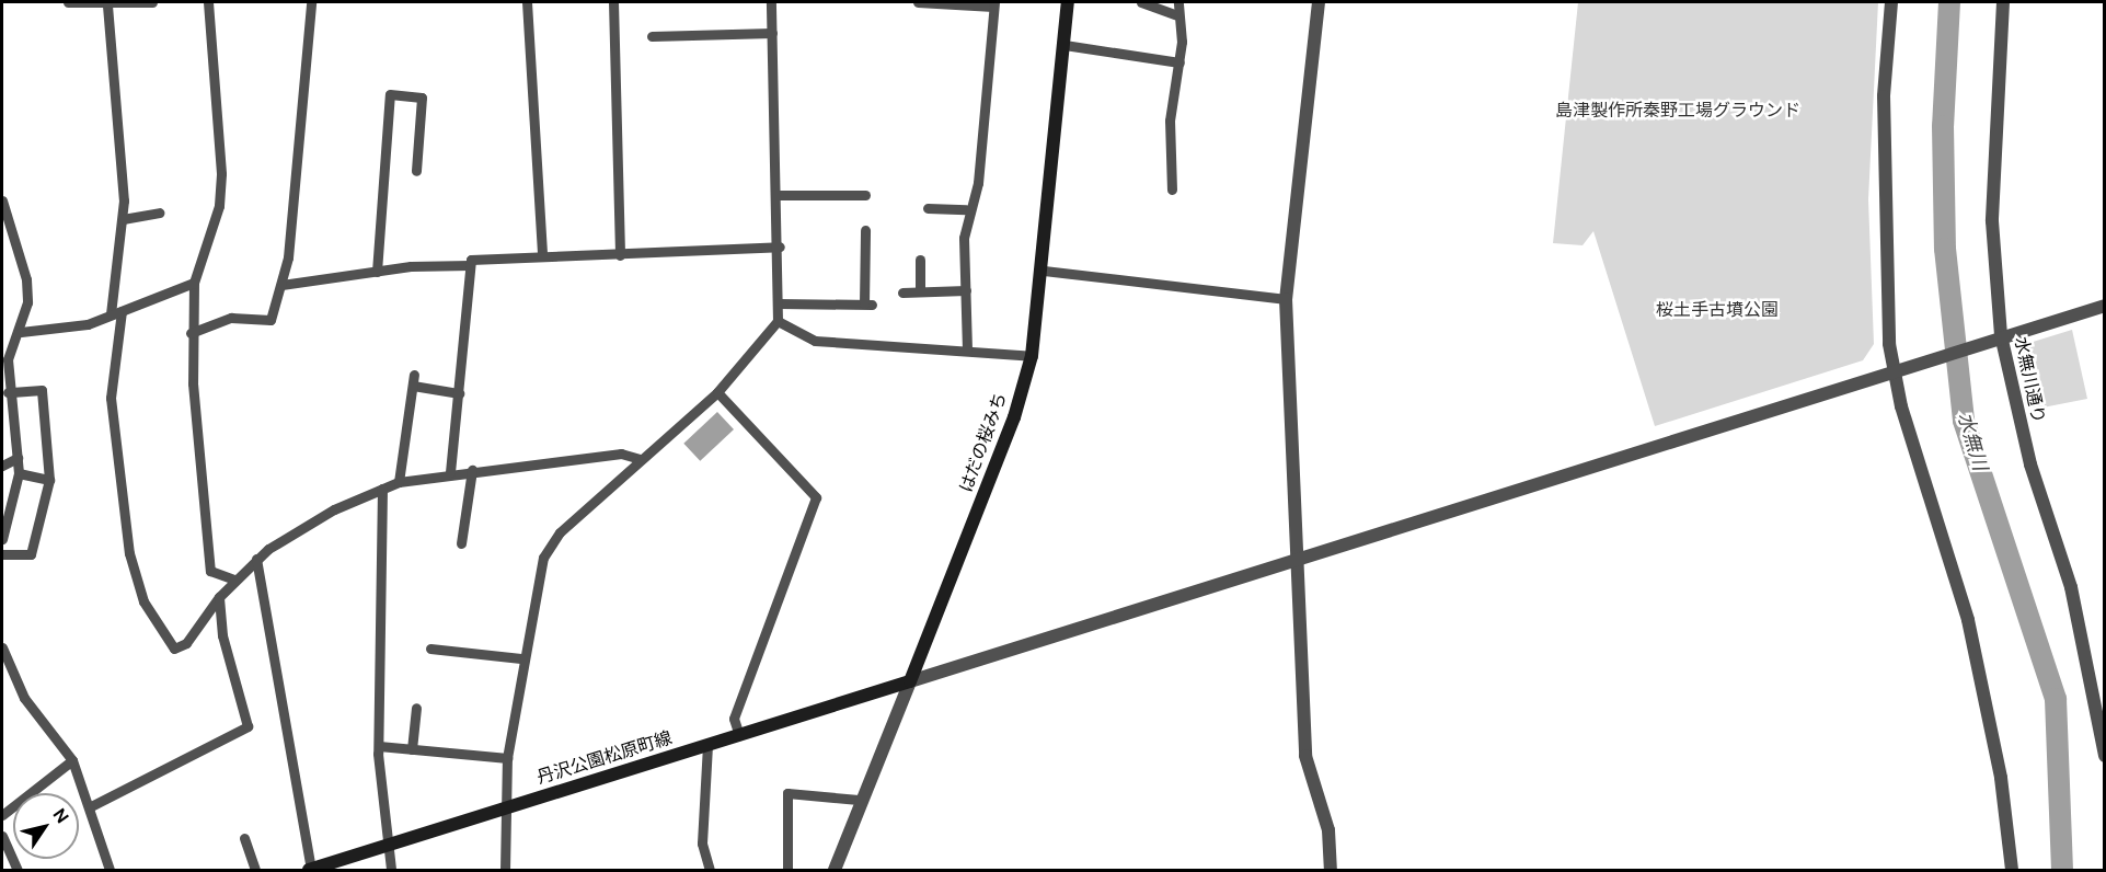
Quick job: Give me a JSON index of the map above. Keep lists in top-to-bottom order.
{
  "streets": {
    "main road": ["はだの桜みち", "丹沢公園松原町線"],
    "street": ["水無川通り"]
  },
  "crossings": [
    ["はだの桜みち", "丹沢公園松原町線"]
  ],
  "water": ["水無川"],
  "parks": ["島津製作所秦野工場グラウンド", "桜土手古墳公園"],
  "north": "top right"
}
